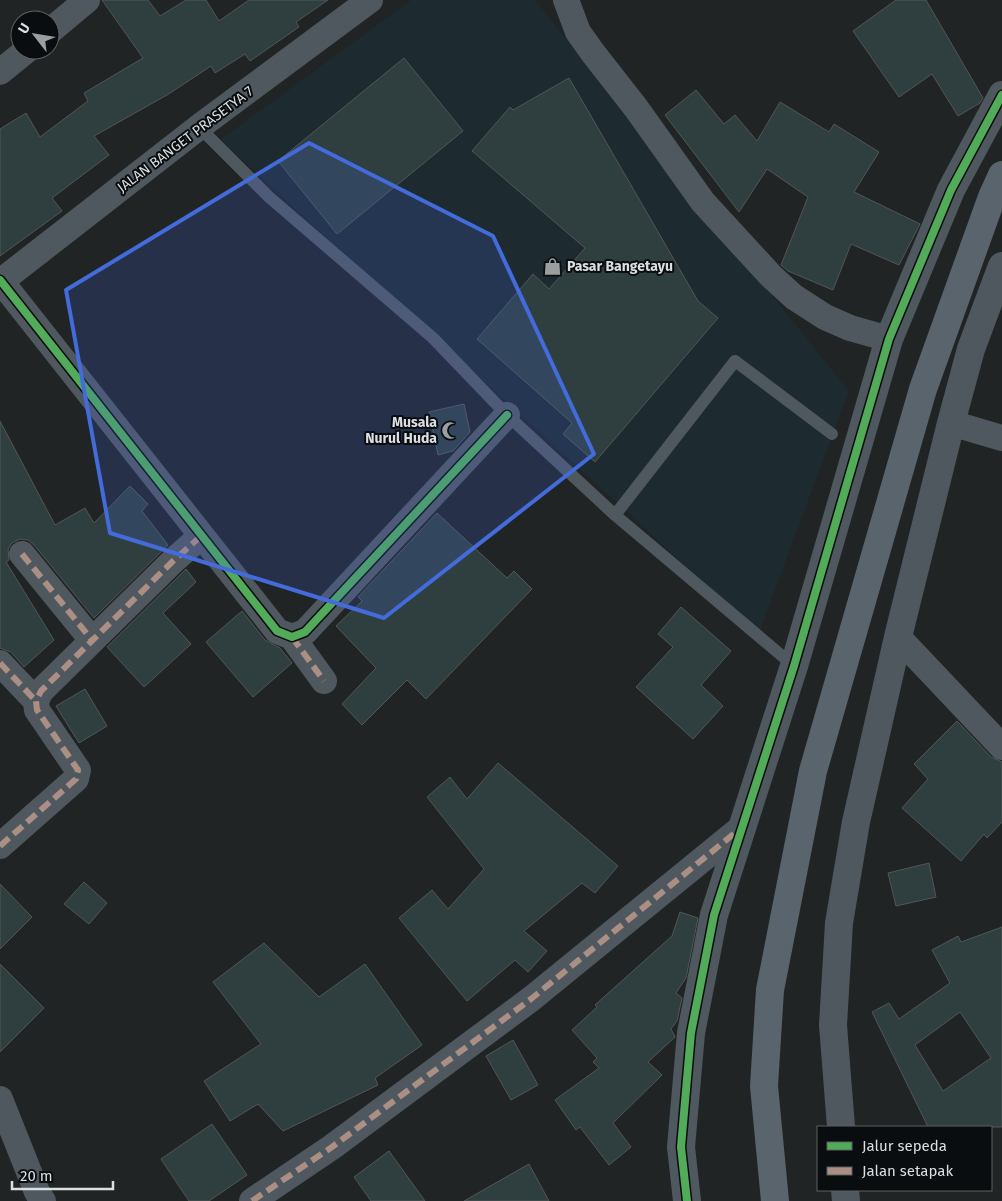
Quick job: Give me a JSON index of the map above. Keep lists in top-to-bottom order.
{
  "streets": {
    "street": ["JALAN BANGET PRASETYA 7"]
  },
  "places": {
    "shop": ["Pasar Bangetayu"],
    "mosque": ["Musala Nurul Huda"]
  },
  "legend": ["Jalur sepeda", "Jalan setapak"],
  "scale_bar": "20 m",
  "north": "top left"
}
